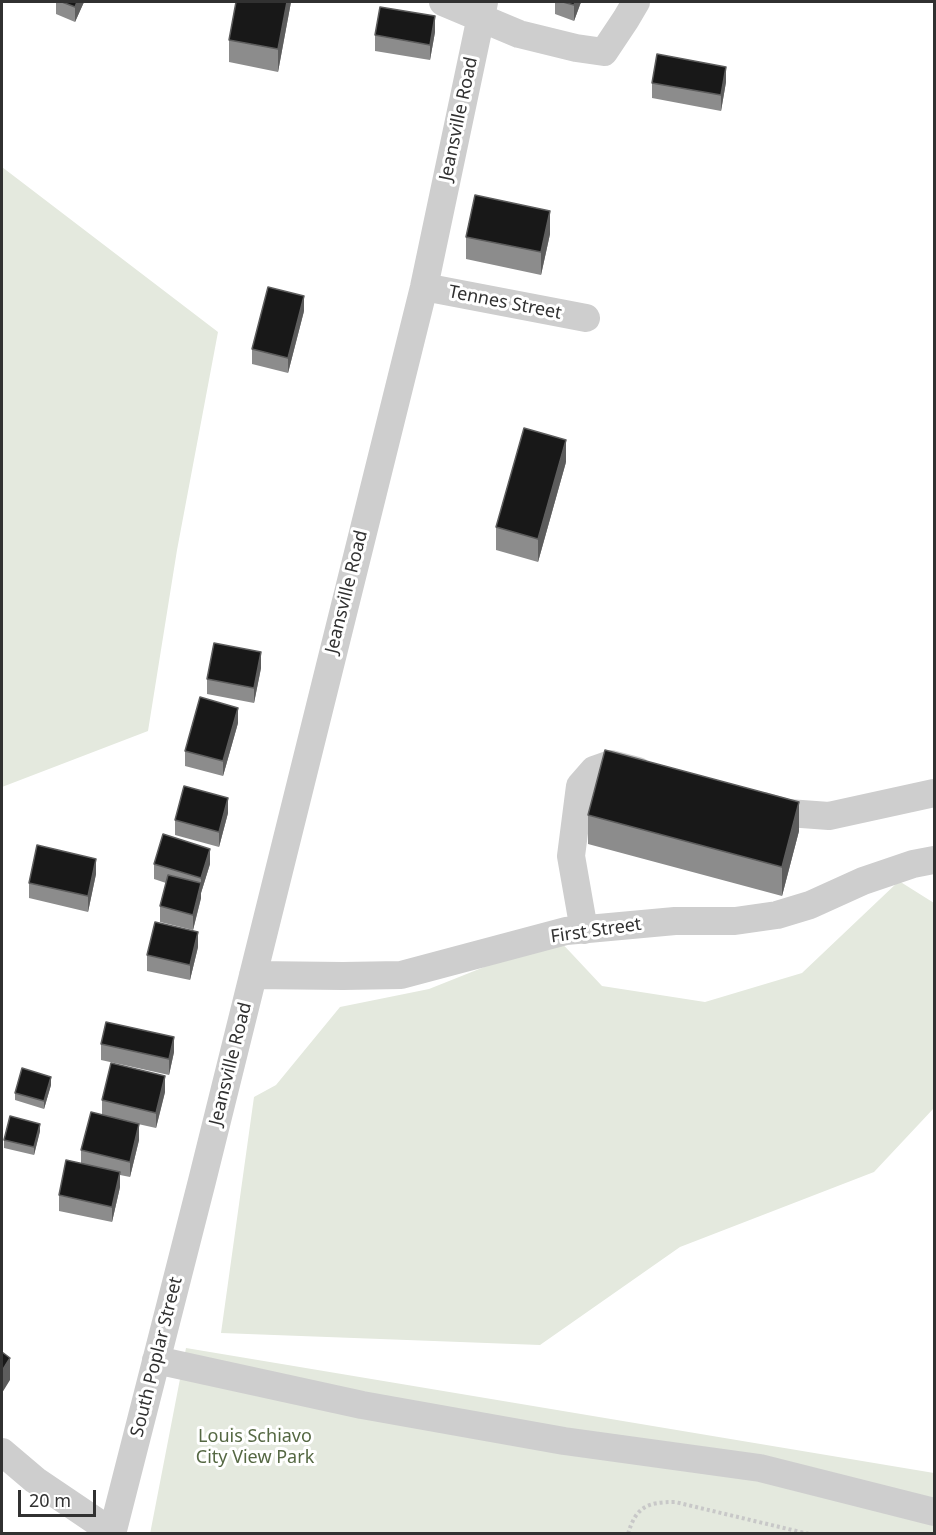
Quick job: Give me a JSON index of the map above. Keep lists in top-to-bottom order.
{
  "streets": {
    "street": [
      "Jeansville Road",
      "Tennes Street",
      "First Street",
      "South Poplar Street"
    ]
  },
  "crossings": [
    ["Jeansville Road", "Tennes Street"],
    ["Jeansville Road", "First Street"],
    ["Jeansville Road", "South Poplar Street"]
  ],
  "parks": ["Louis Schiavo City View Park"],
  "scale_bar": "20 m"
}
